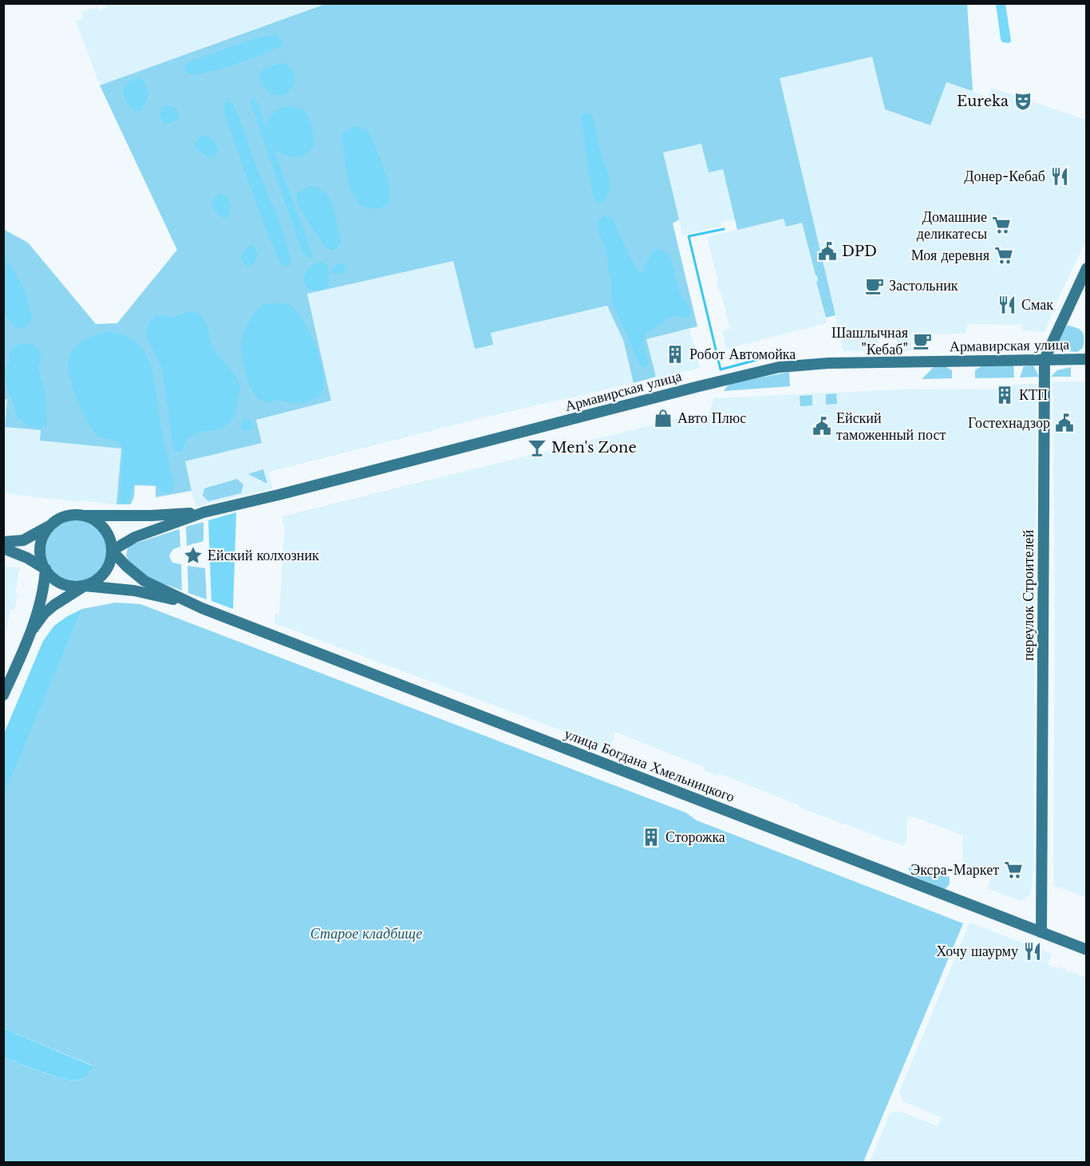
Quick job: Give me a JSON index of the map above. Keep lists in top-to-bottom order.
{
  "streets": {
    "street": ["Армавирская улица", "переулок Строителей", "улица Богдана Хмельницкого"]
  },
  "crossings": [
    ["Армавирская улица", "переулок Строителей"],
    ["Армавирская улица", "улица Богдана Хмельницкого"],
    ["переулок Строителей", "улица Богдана Хмельницкого"]
  ],
  "parks": ["Старое кладбище"],
  "places": {
    "theatre": ["Eureka"],
    "restaurant": ["Донер-Кебаб", "Смак", "Хочу шаурму"],
    "supermarket": ["Домашние деликатесы", "Моя деревня", "Эксра-Маркет"],
    "public building": ["DPD", "Гостехнадзор", "Ейский таможенный пост"],
    "cafe": ["Застольник", "Шашлычная \"Кебаб\""],
    "building": ["Робот Автомойка", "КТП", "Сторожка"],
    "shop": ["Авто Плюс"],
    "bar": ["Men's Zone"],
    "place": ["Ейский колхозник"]
  }
}
